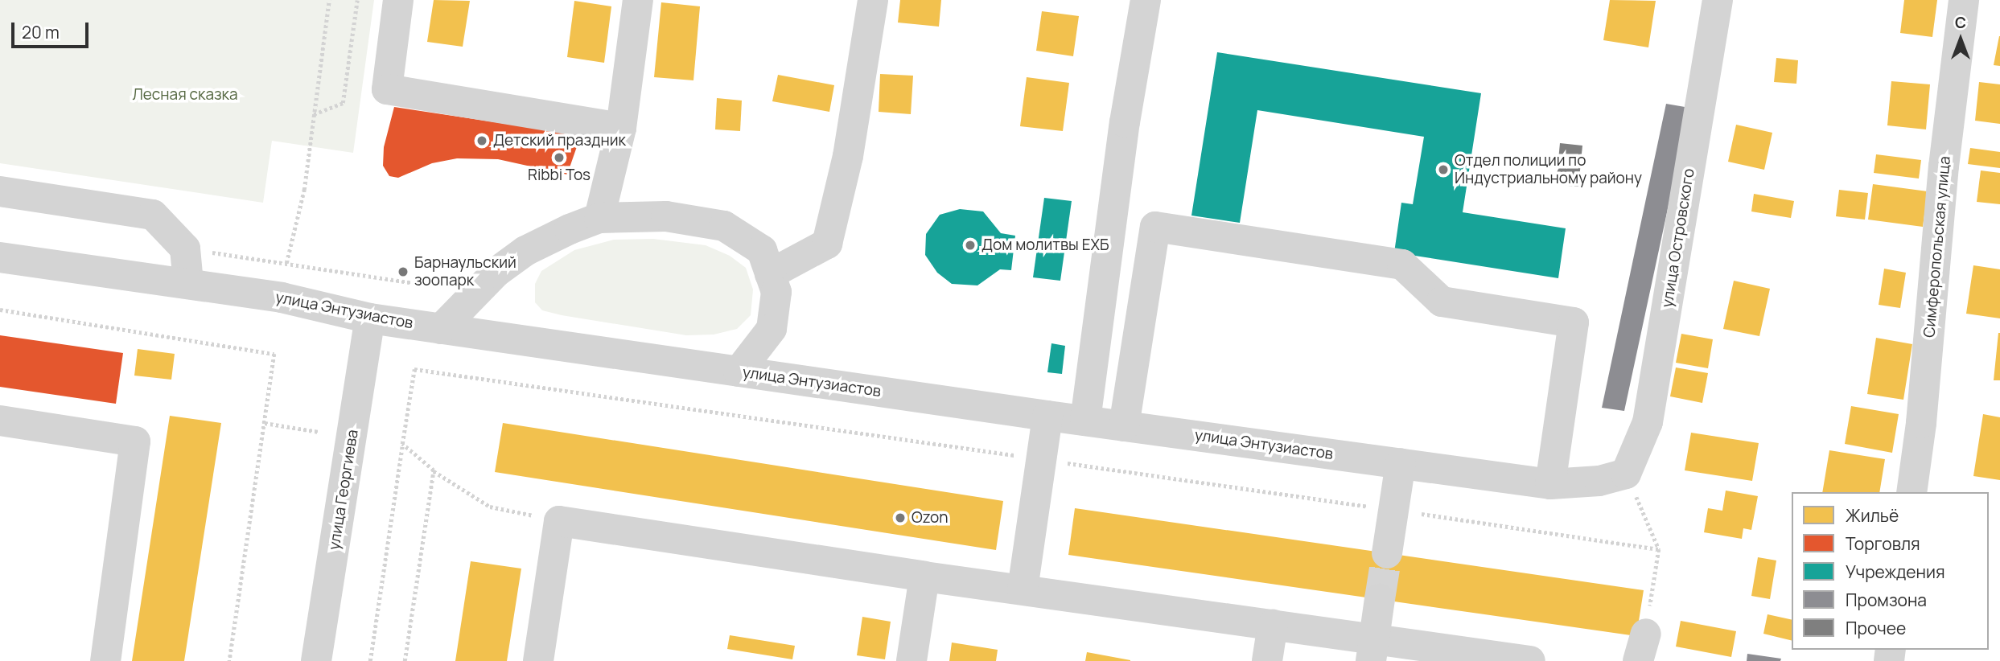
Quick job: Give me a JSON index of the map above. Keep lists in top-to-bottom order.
{
  "streets": {
    "street": [
      "улица Островского",
      "Симферопольская улица",
      "улица Энтузиастов",
      "улица Георгиева"
    ]
  },
  "crossings": [
    ["улица Островского", "улица Энтузиастов"],
    ["улица Энтузиастов", "улица Георгиева"]
  ],
  "parks": ["Лесная сказка"],
  "places": [
    "Детский праздник",
    "Ribbi Tos",
    "Отдел полиции по Индустриальному району",
    "Дом молитвы ЕХБ",
    "Барнаульский зоопарк",
    "Ozon"
  ],
  "legend": [
    "Жильё",
    "Торговля",
    "Учреждения",
    "Промзона",
    "Прочее"
  ],
  "scale_bar": "20 m",
  "north": "top"
}
